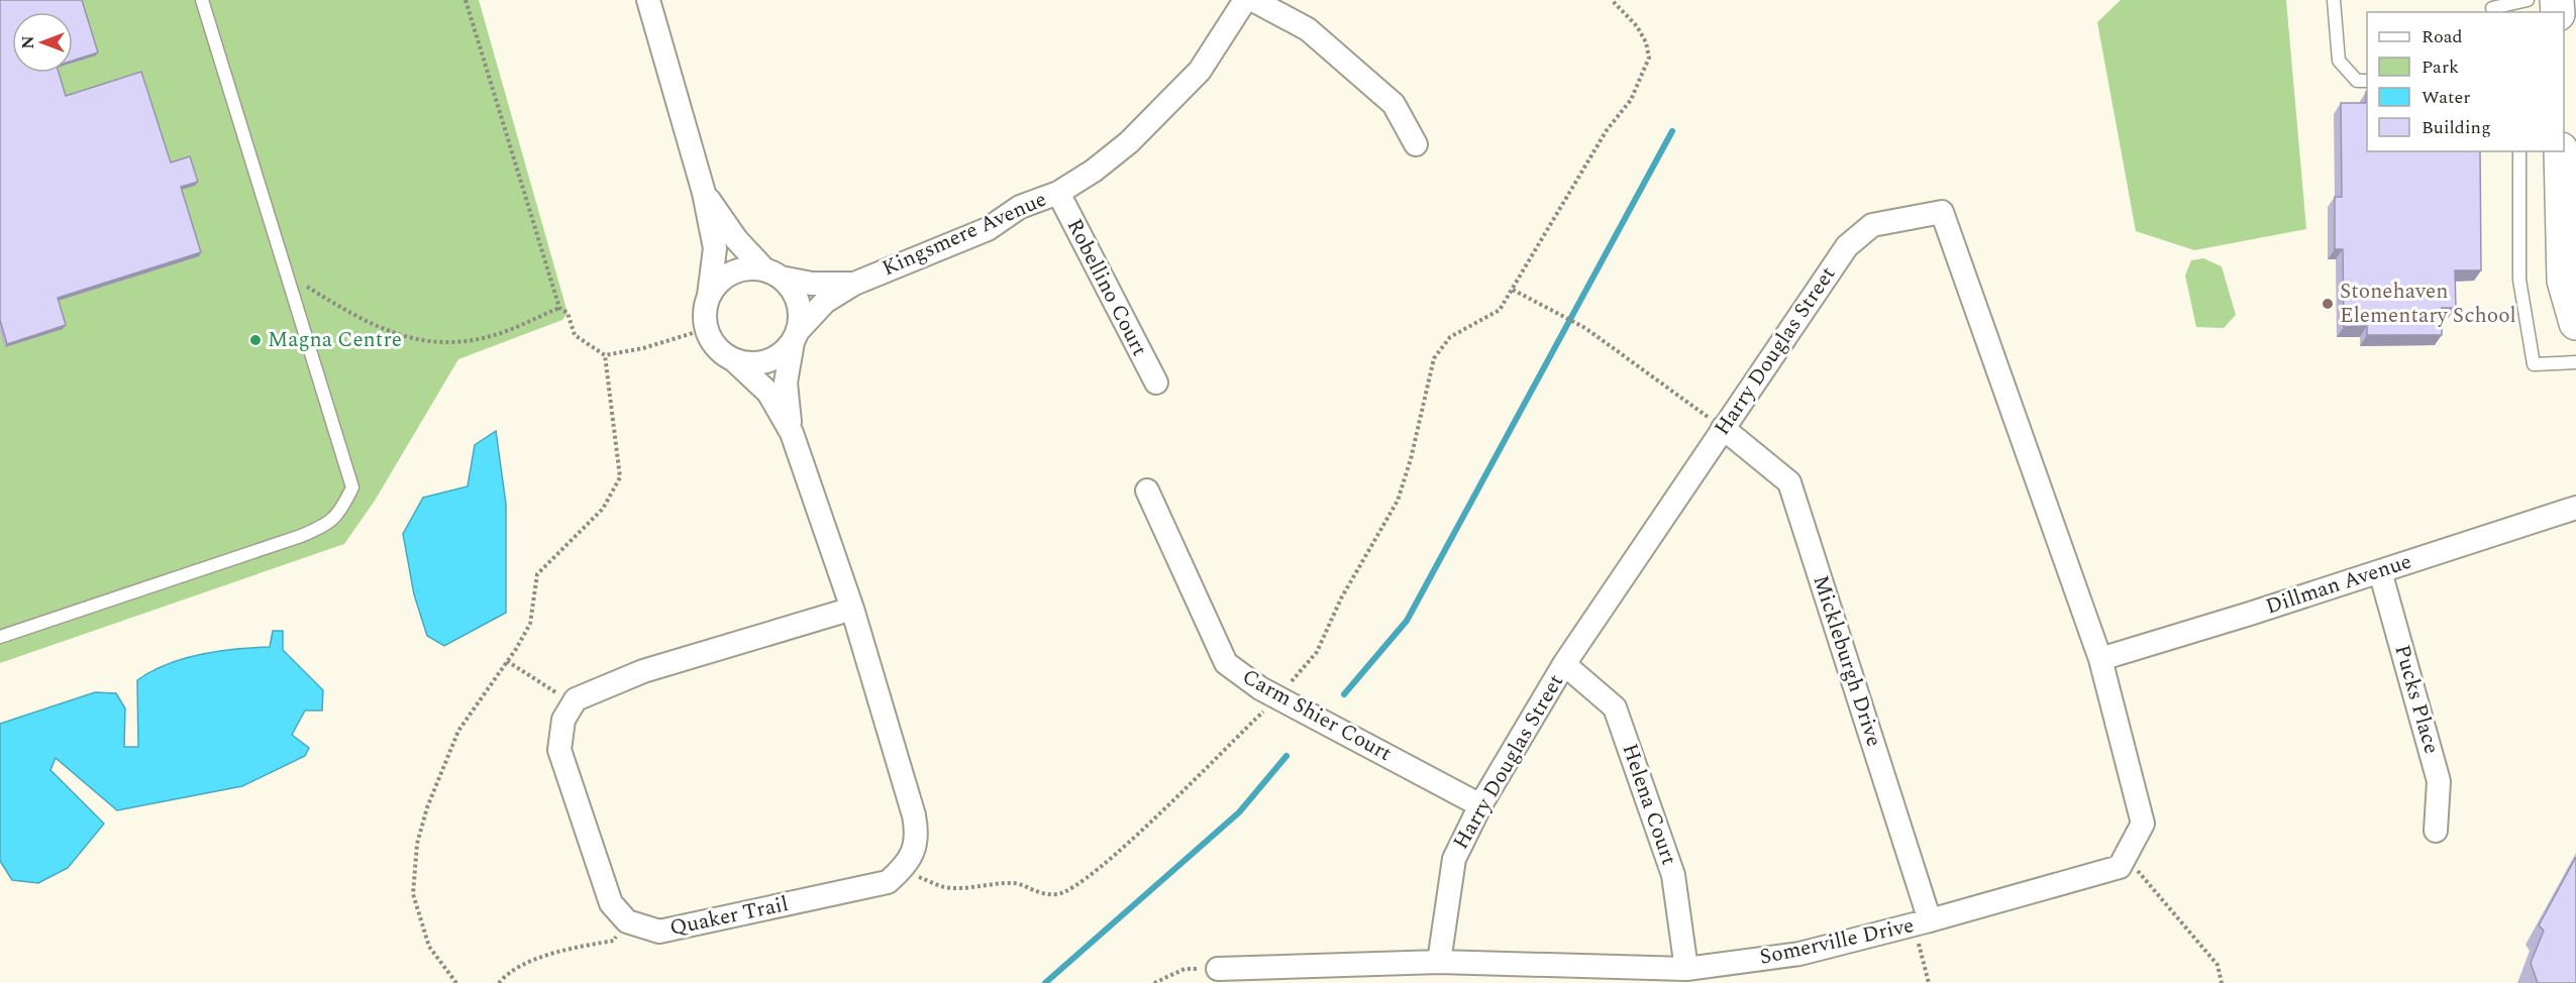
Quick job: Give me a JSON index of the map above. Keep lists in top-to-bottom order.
{
  "streets": {
    "street": [
      "Kingsmere Avenue",
      "Robellino Court",
      "Harry Douglas Street",
      "Dillman Avenue",
      "Mickleburgh Drive",
      "Pucks Place",
      "Carm Shier Court",
      "Helena Court",
      "Quaker Trail",
      "Somerville Drive"
    ]
  },
  "crossings": [
    ["Kingsmere Avenue", "Robellino Court"],
    ["Harry Douglas Street", "Dillman Avenue"],
    ["Harry Douglas Street", "Mickleburgh Drive"],
    ["Harry Douglas Street", "Carm Shier Court"],
    ["Harry Douglas Street", "Helena Court"],
    ["Harry Douglas Street", "Somerville Drive"],
    ["Dillman Avenue", "Pucks Place"],
    ["Dillman Avenue", "Somerville Drive"],
    ["Mickleburgh Drive", "Somerville Drive"],
    ["Helena Court", "Somerville Drive"]
  ],
  "places": ["Stonehaven Elementary School", "Magna Centre"],
  "legend": [
    "Road",
    "Park",
    "Water",
    "Building"
  ],
  "north": "left"
}
